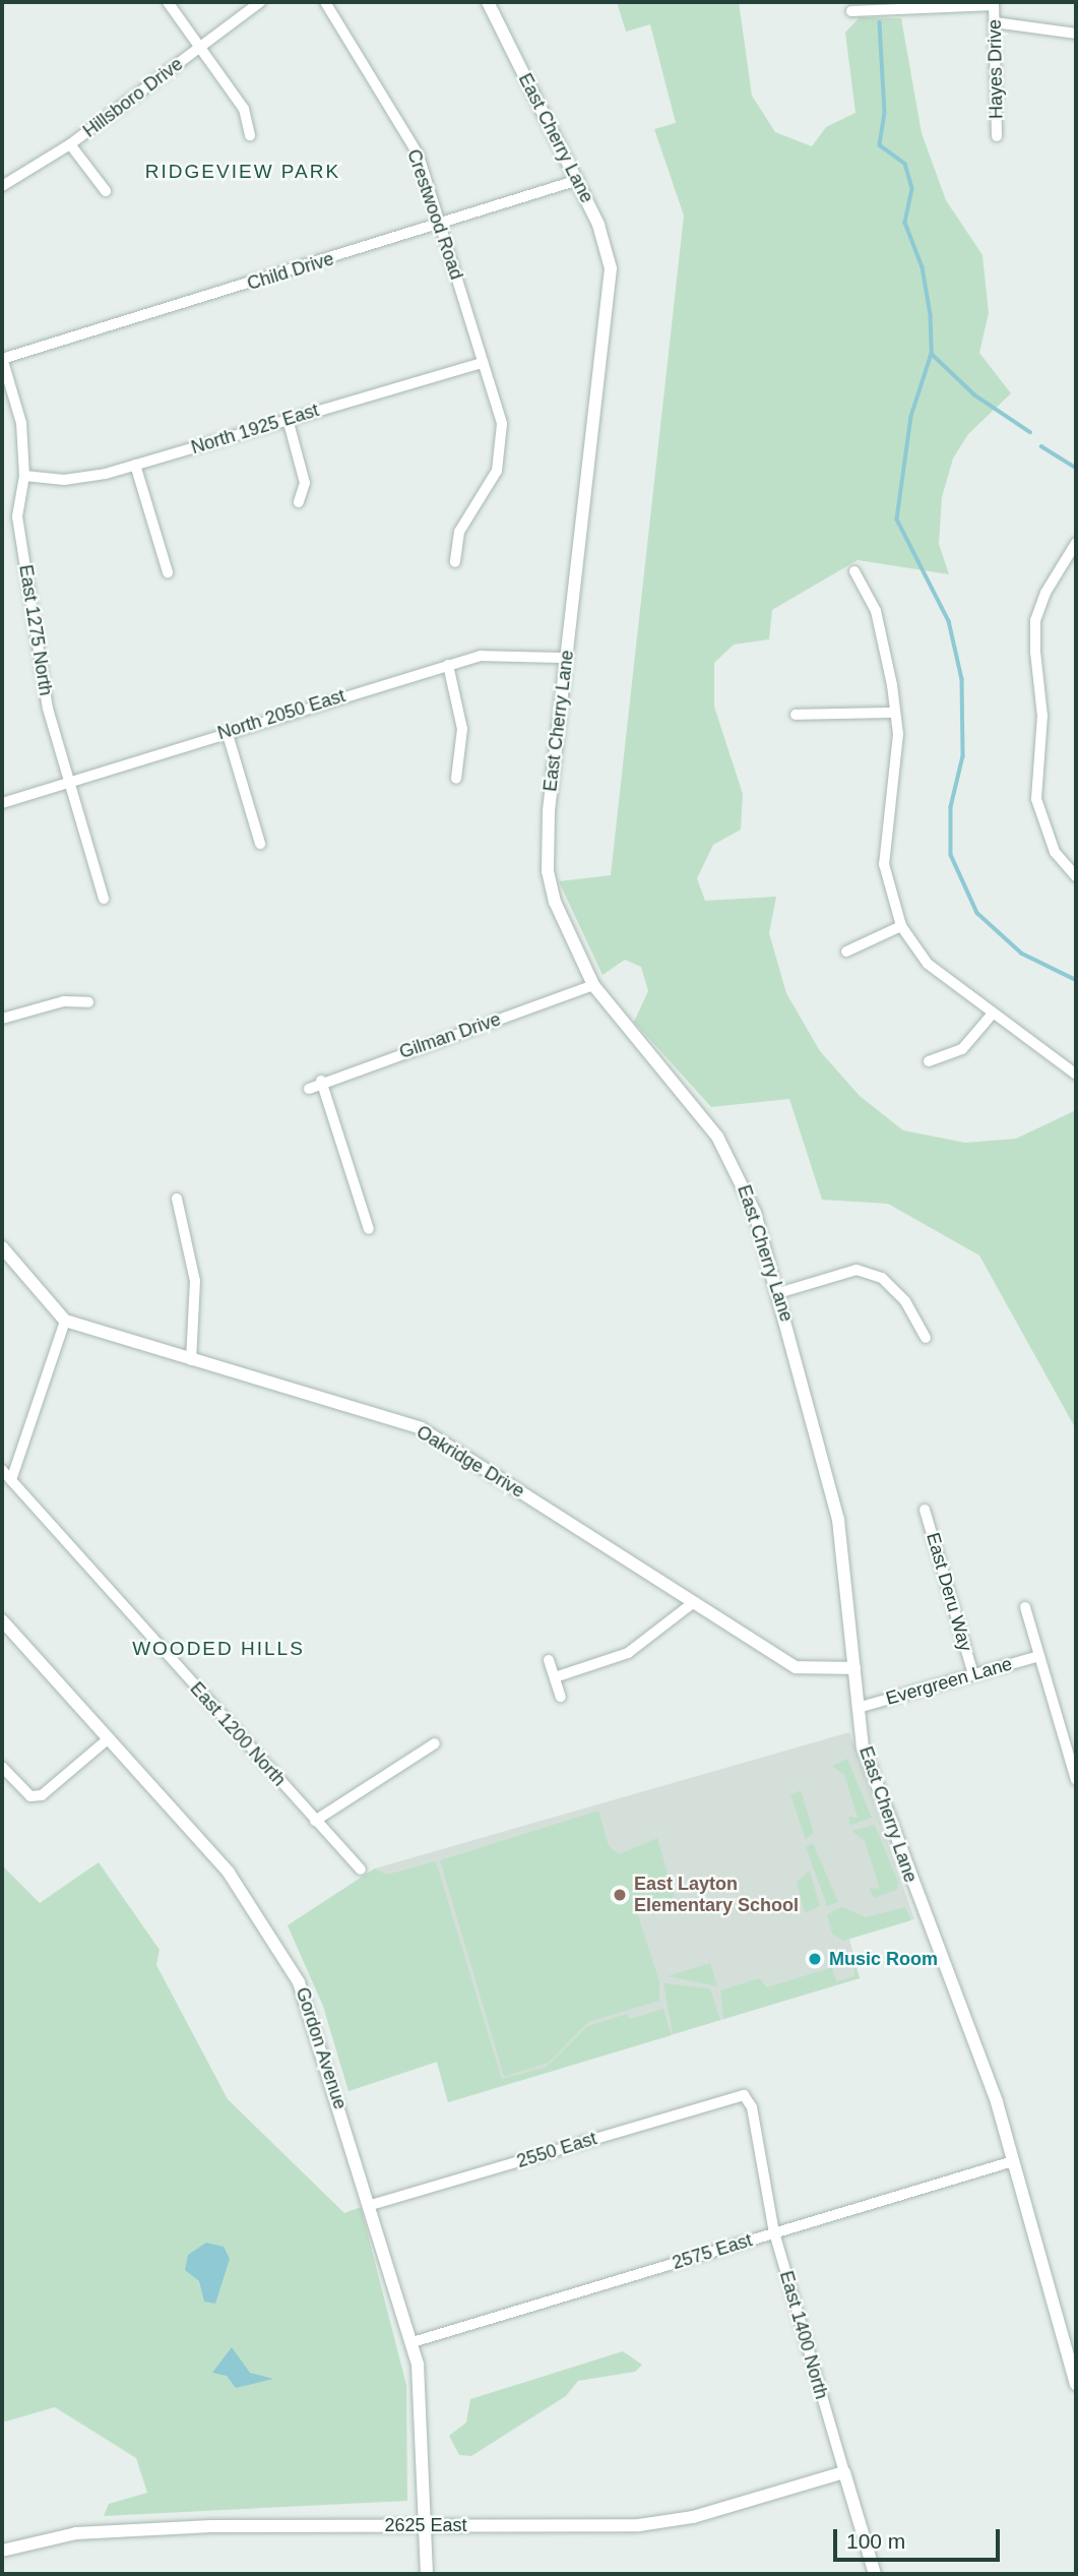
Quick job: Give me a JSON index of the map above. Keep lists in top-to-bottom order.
{
  "streets": {
    "street": [
      "Hayes Drive",
      "Hillsboro Drive",
      "East Cherry Lane",
      "Crestwood Road",
      "Child Drive",
      "North 1925 East",
      "East 1275 North",
      "North 2050 East",
      "Gilman Drive",
      "Oakridge Drive",
      "East Deru Way",
      "Evergreen Lane",
      "East 1200 North",
      "Gordon Avenue",
      "2550 East",
      "2575 East",
      "East 1400 North",
      "2625 East"
    ]
  },
  "crossings": [
    ["East Cherry Lane", "Child Drive"],
    ["East Cherry Lane", "North 2050 East"],
    ["East Cherry Lane", "Gilman Drive"],
    ["East Cherry Lane", "Oakridge Drive"],
    ["East Cherry Lane", "Evergreen Lane"],
    ["East Cherry Lane", "2575 East"],
    ["Crestwood Road", "Child Drive"],
    ["Crestwood Road", "North 1925 East"],
    ["Child Drive", "East 1275 North"],
    ["North 1925 East", "East 1275 North"],
    ["East 1275 North", "North 2050 East"],
    ["East Deru Way", "Evergreen Lane"],
    ["Gordon Avenue", "2550 East"],
    ["Gordon Avenue", "2575 East"],
    ["Gordon Avenue", "2625 East"],
    ["2550 East", "East 1400 North"],
    ["2575 East", "East 1400 North"],
    ["East 1400 North", "2625 East"]
  ],
  "districts": ["RIDGEVIEW PARK", "WOODED HILLS"],
  "places": ["East Layton Elementary School", "Music Room"],
  "scale_bar": "100 m"
}
